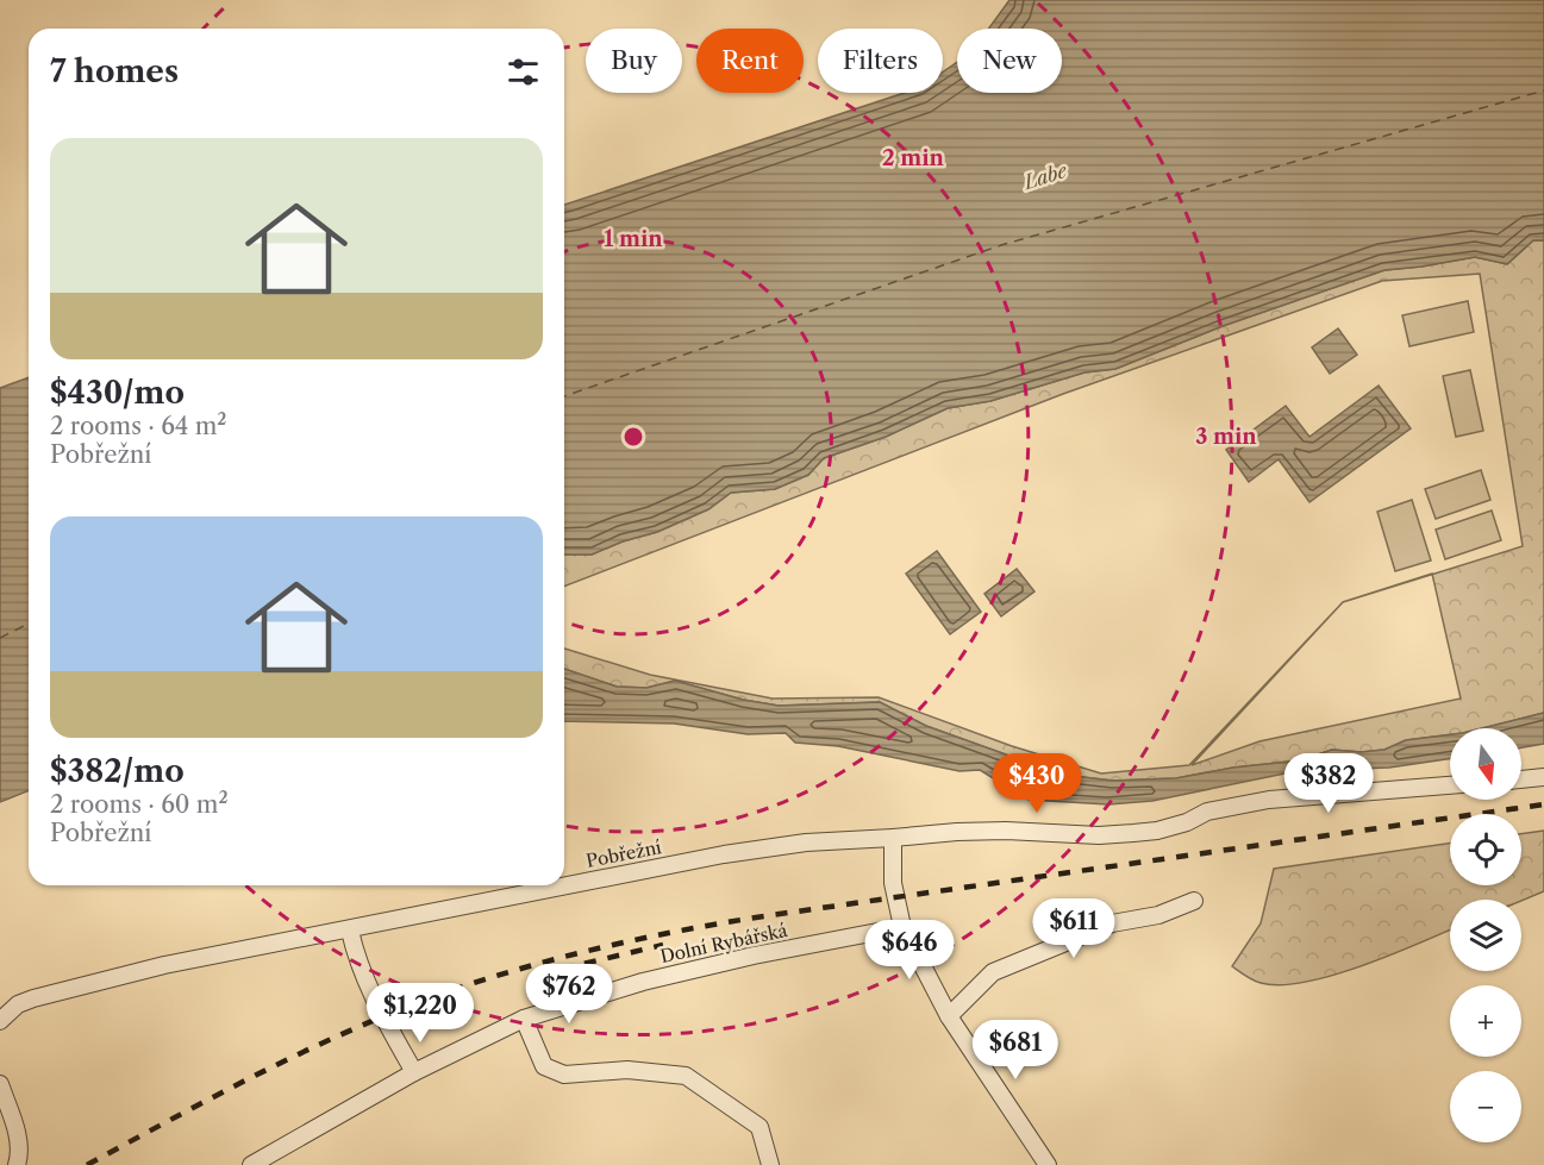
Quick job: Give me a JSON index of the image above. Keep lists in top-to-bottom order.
{
  "streets": {
    "street": ["Pobřežní", "Dolní Rybářská"]
  },
  "water": ["Labe"],
  "north": "bottom",
  "page": {
    "chip": [
      "Buy",
      "Rent",
      "Filters",
      "New"
    ],
    "heading": "7 homes",
    "list": [
      {
        "name": "$430/mo",
        "note": "2 rooms · 64 m² · Pobřežní"
      },
      {
        "name": "$382/mo",
        "note": "2 rooms · 60 m² · Pobřežní"
      }
    ],
    "map_buttons": ["+", "−"],
    "price": [
      "$430",
      "$382",
      "$611",
      "$646",
      "$762",
      "$1,220",
      "$681"
    ]
  },
  "rings": ["2 min", "1 min", "3 min"]
}
